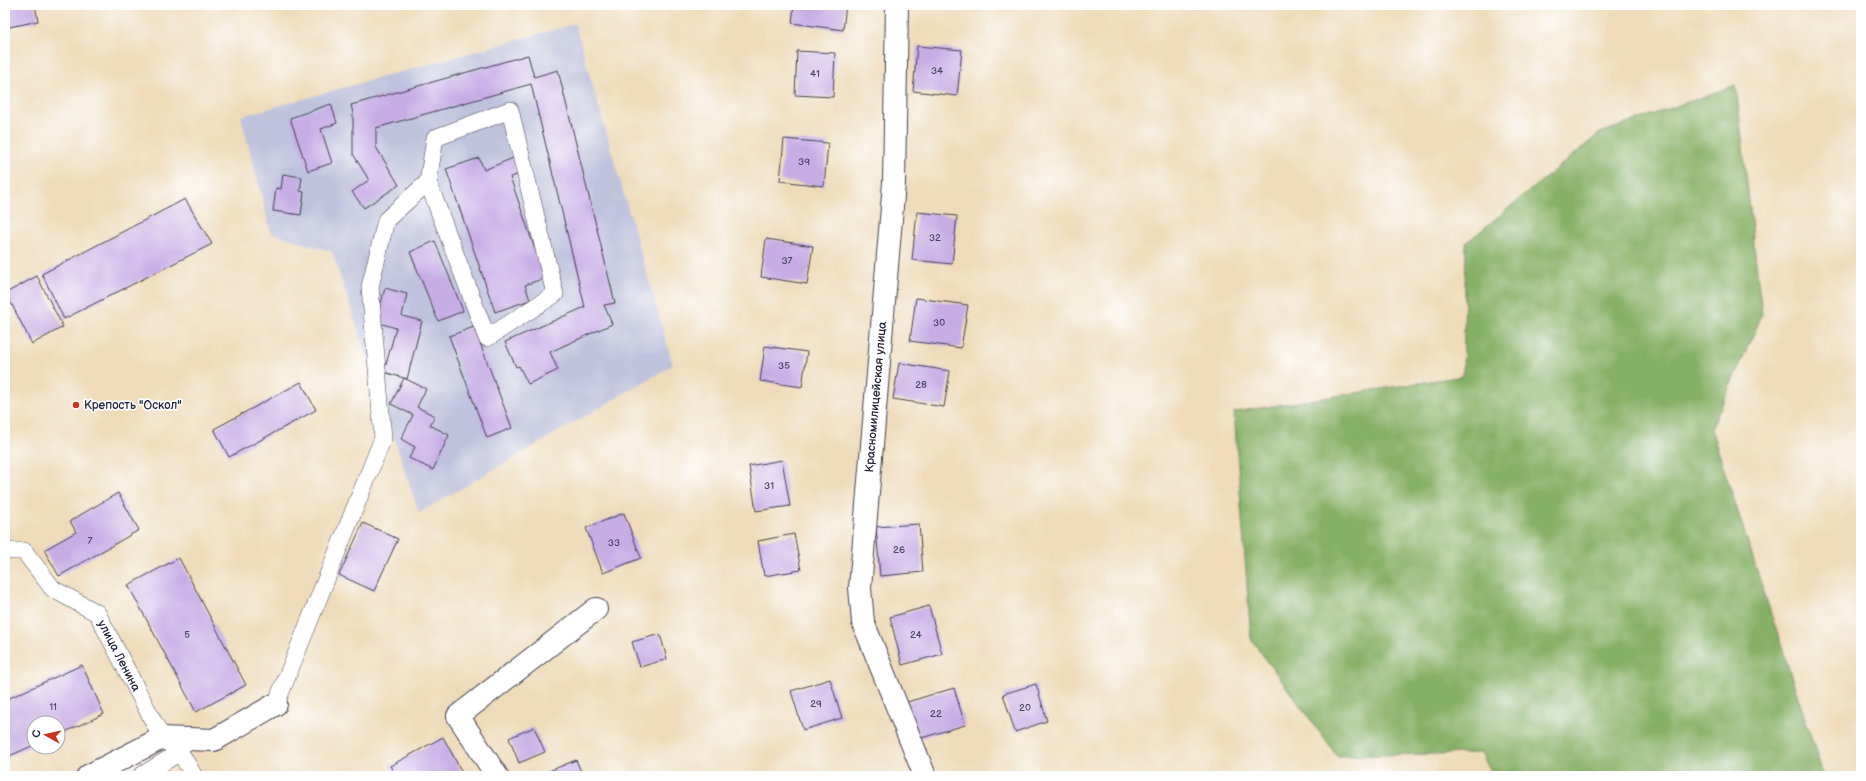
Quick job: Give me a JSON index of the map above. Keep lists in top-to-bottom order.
{
  "streets": {
    "street": ["Красномилицейская улица"],
    "lane": ["улица Ленина"]
  },
  "places": ["Крепость \"Оскол\""],
  "house_numbers": [
    "34",
    "41",
    "39",
    "32",
    "37",
    "30",
    "35",
    "28",
    "31",
    "7",
    "33",
    "26",
    "5",
    "24",
    "29",
    "11",
    "20",
    "22"
  ],
  "north": "left"
}
